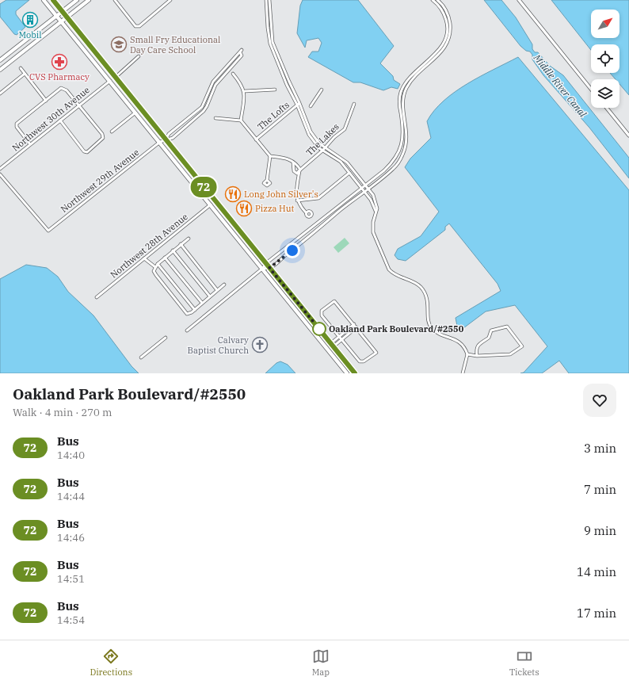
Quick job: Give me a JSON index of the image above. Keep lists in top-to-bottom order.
{
  "streets": {
    "street": [
      "The Lofts",
      "Northwest 30th Avenue",
      "The Lakes",
      "Northwest 29th Avenue",
      "Northwest 28th Avenue"
    ]
  },
  "water": ["Middle River Canal"],
  "places": {
    "building": ["Mobil"],
    "school or university": ["Small Fry Educational Day Care School"],
    "pharmacy": ["CVS Pharmacy"],
    "restaurant": ["Long John Silver's", "Pizza Hut"],
    "other": ["Oakland Park Boulevard/#2550"],
    "church": ["Calvary Baptist Church"]
  },
  "lines": ["bus line 72"],
  "north": "top right",
  "page": {
    "on_map": "72",
    "heading": ["Oakland Park Boulevard/#2550", "Walk · 4 min · 270 m"],
    "list": [
      {
        "mark": "72",
        "name": "Bus",
        "note": "14:40",
        "value": "3 min"
      },
      {
        "mark": "72",
        "name": "Bus",
        "note": "14:44",
        "value": "7 min"
      },
      {
        "mark": "72",
        "name": "Bus",
        "note": "14:46",
        "value": "9 min"
      },
      {
        "mark": "72",
        "name": "Bus",
        "note": "14:51",
        "value": "14 min"
      },
      {
        "mark": "72",
        "name": "Bus",
        "note": "14:54",
        "value": "17 min"
      }
    ],
    "tabs": ["Directions", "Map", "Tickets"]
  }
}
